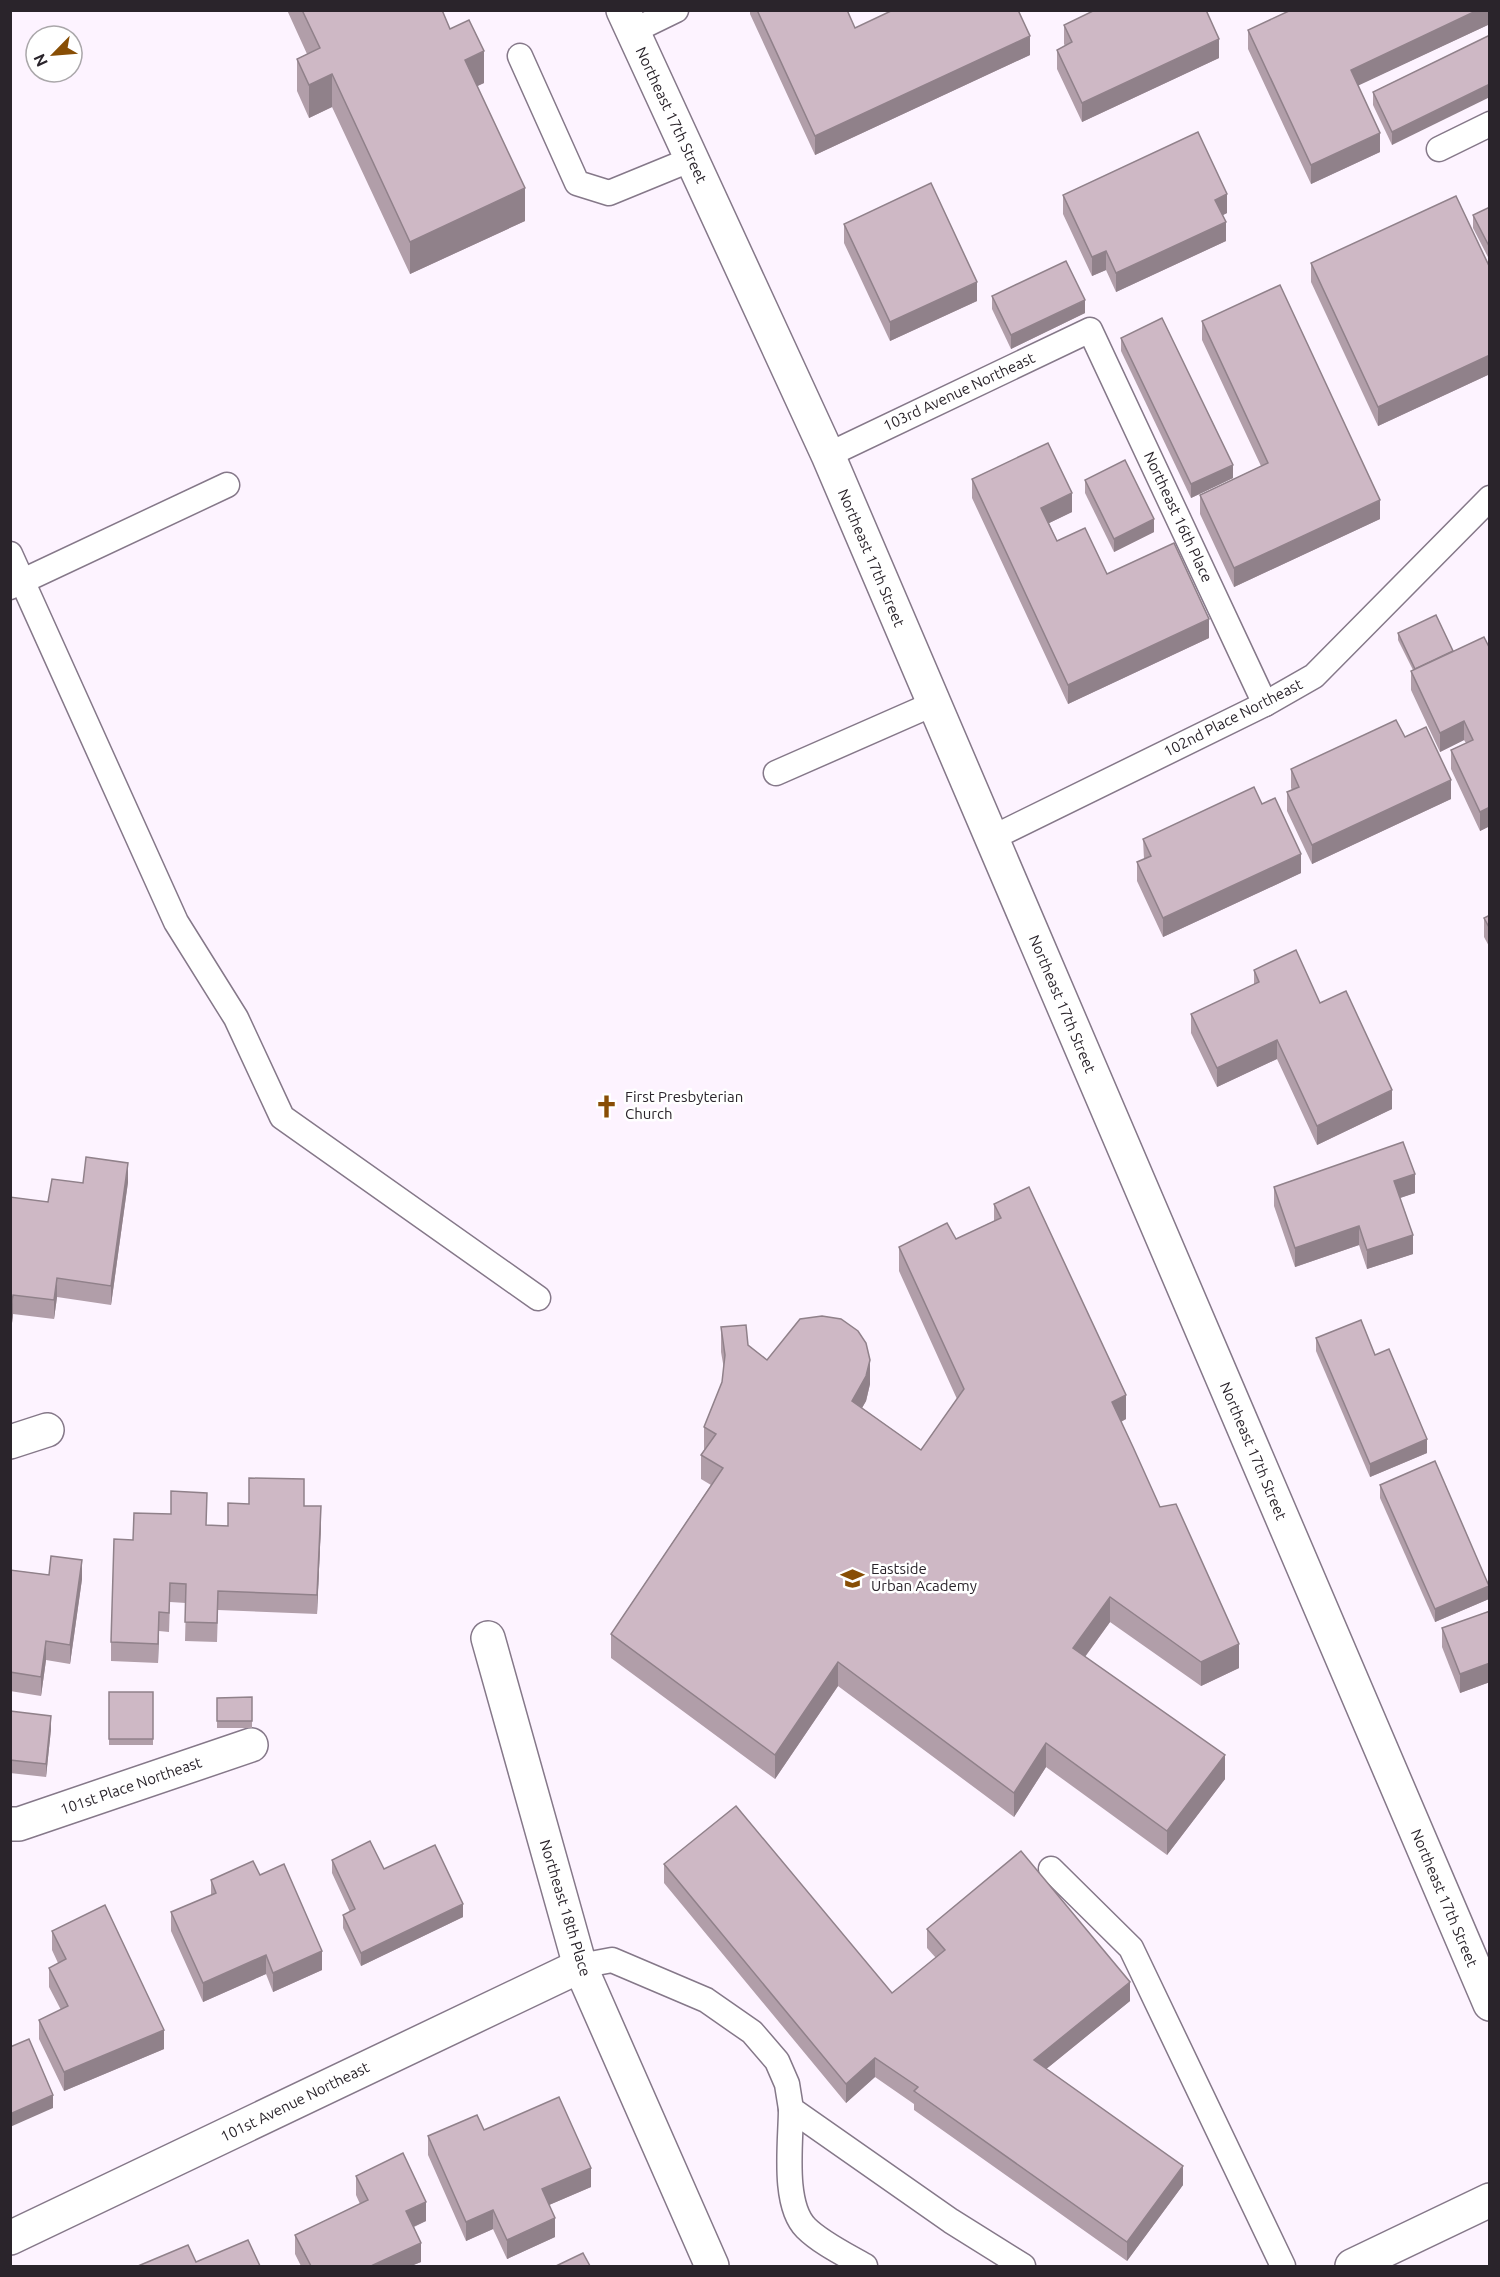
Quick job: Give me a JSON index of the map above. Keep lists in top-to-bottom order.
{
  "streets": {
    "street": [
      "Northeast 17th Street",
      "101st Place Northeast",
      "Northeast 18th Place",
      "101st Avenue Northeast"
    ],
    "lane": ["103rd Avenue Northeast", "Northeast 16th Place", "102nd Place Northeast"]
  },
  "crossings": [
    ["Northeast 17th Street", "103rd Avenue Northeast"],
    ["Northeast 17th Street", "102nd Place Northeast"],
    ["103rd Avenue Northeast", "Northeast 16th Place"],
    ["Northeast 16th Place", "102nd Place Northeast"],
    ["Northeast 18th Place", "101st Avenue Northeast"]
  ],
  "places": {
    "church": ["First Presbyterian Church"],
    "school or university": ["Eastside Urban Academy"]
  },
  "north": "bottom left"
}
